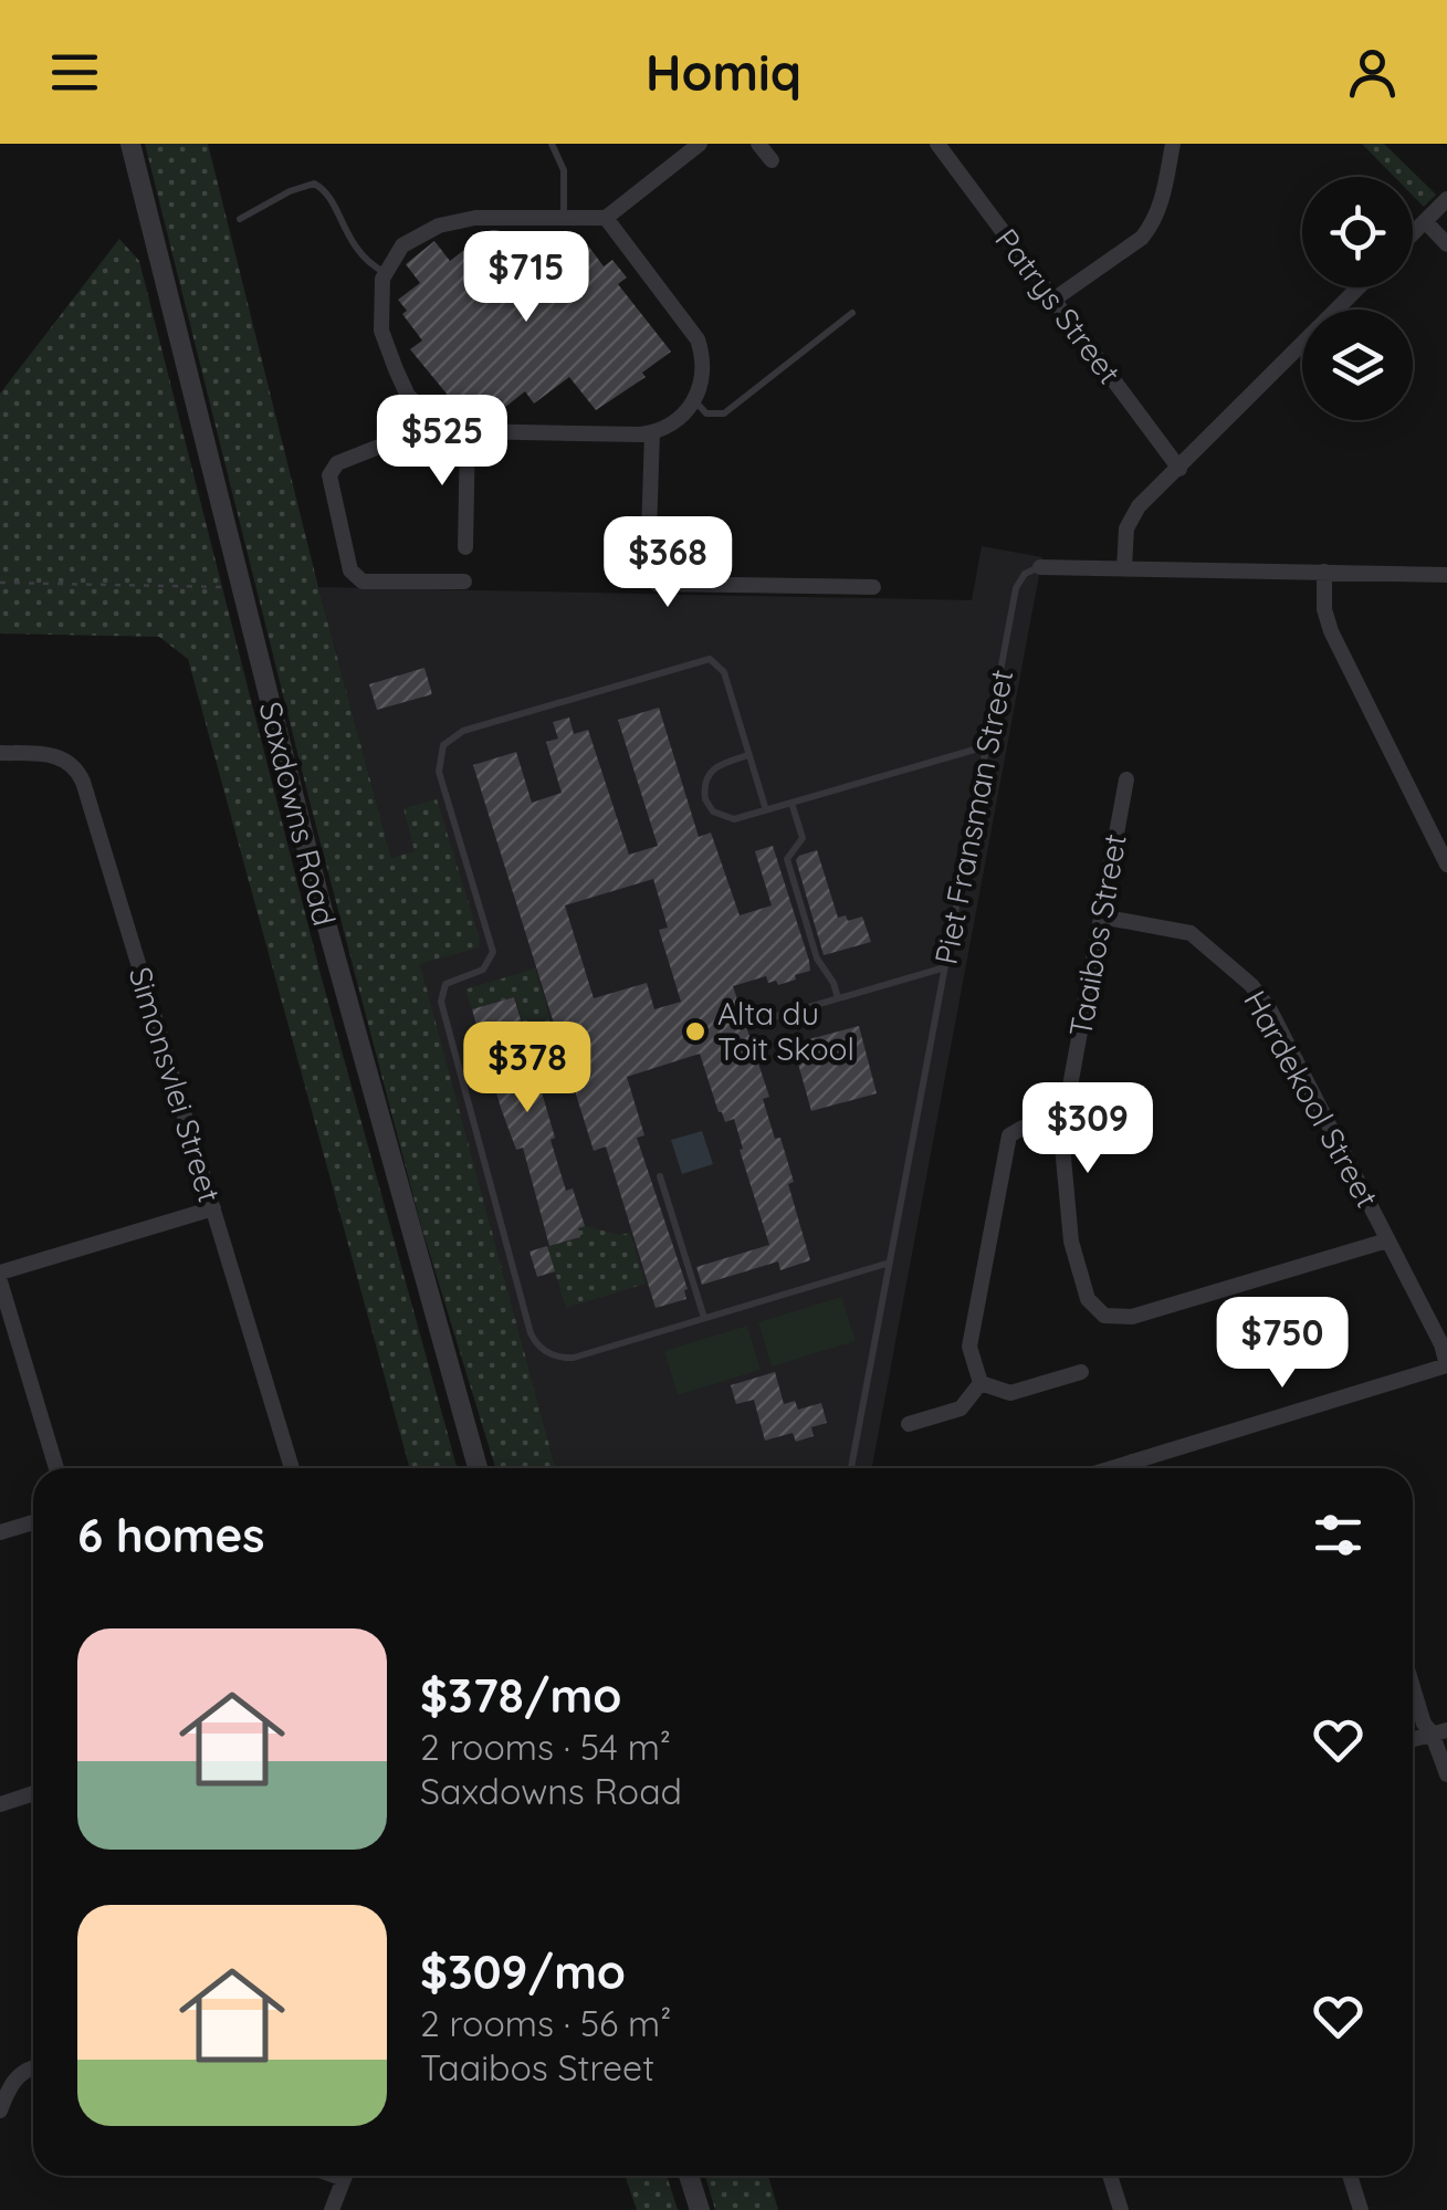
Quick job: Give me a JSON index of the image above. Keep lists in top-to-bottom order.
{
  "streets": {
    "street": [
      "Patrys Street",
      "Saxdowns Road",
      "Piet Fransman Street",
      "Taaibos Street",
      "Simonsvlei Street",
      "Hardekool Street"
    ]
  },
  "crossings": [
    ["Taaibos Street", "Hardekool Street"]
  ],
  "places": ["Alta du Toit Skool"],
  "page": {
    "header": "Homiq",
    "price": [
      "$715",
      "$525",
      "$368",
      "$378",
      "$309",
      "$750"
    ],
    "heading": "6 homes",
    "list": [
      {
        "name": "$378/mo",
        "note": "2 rooms · 54 m² · Saxdowns Road"
      },
      {
        "name": "$309/mo",
        "note": "2 rooms · 56 m² · Taaibos Street"
      }
    ]
  }
}
